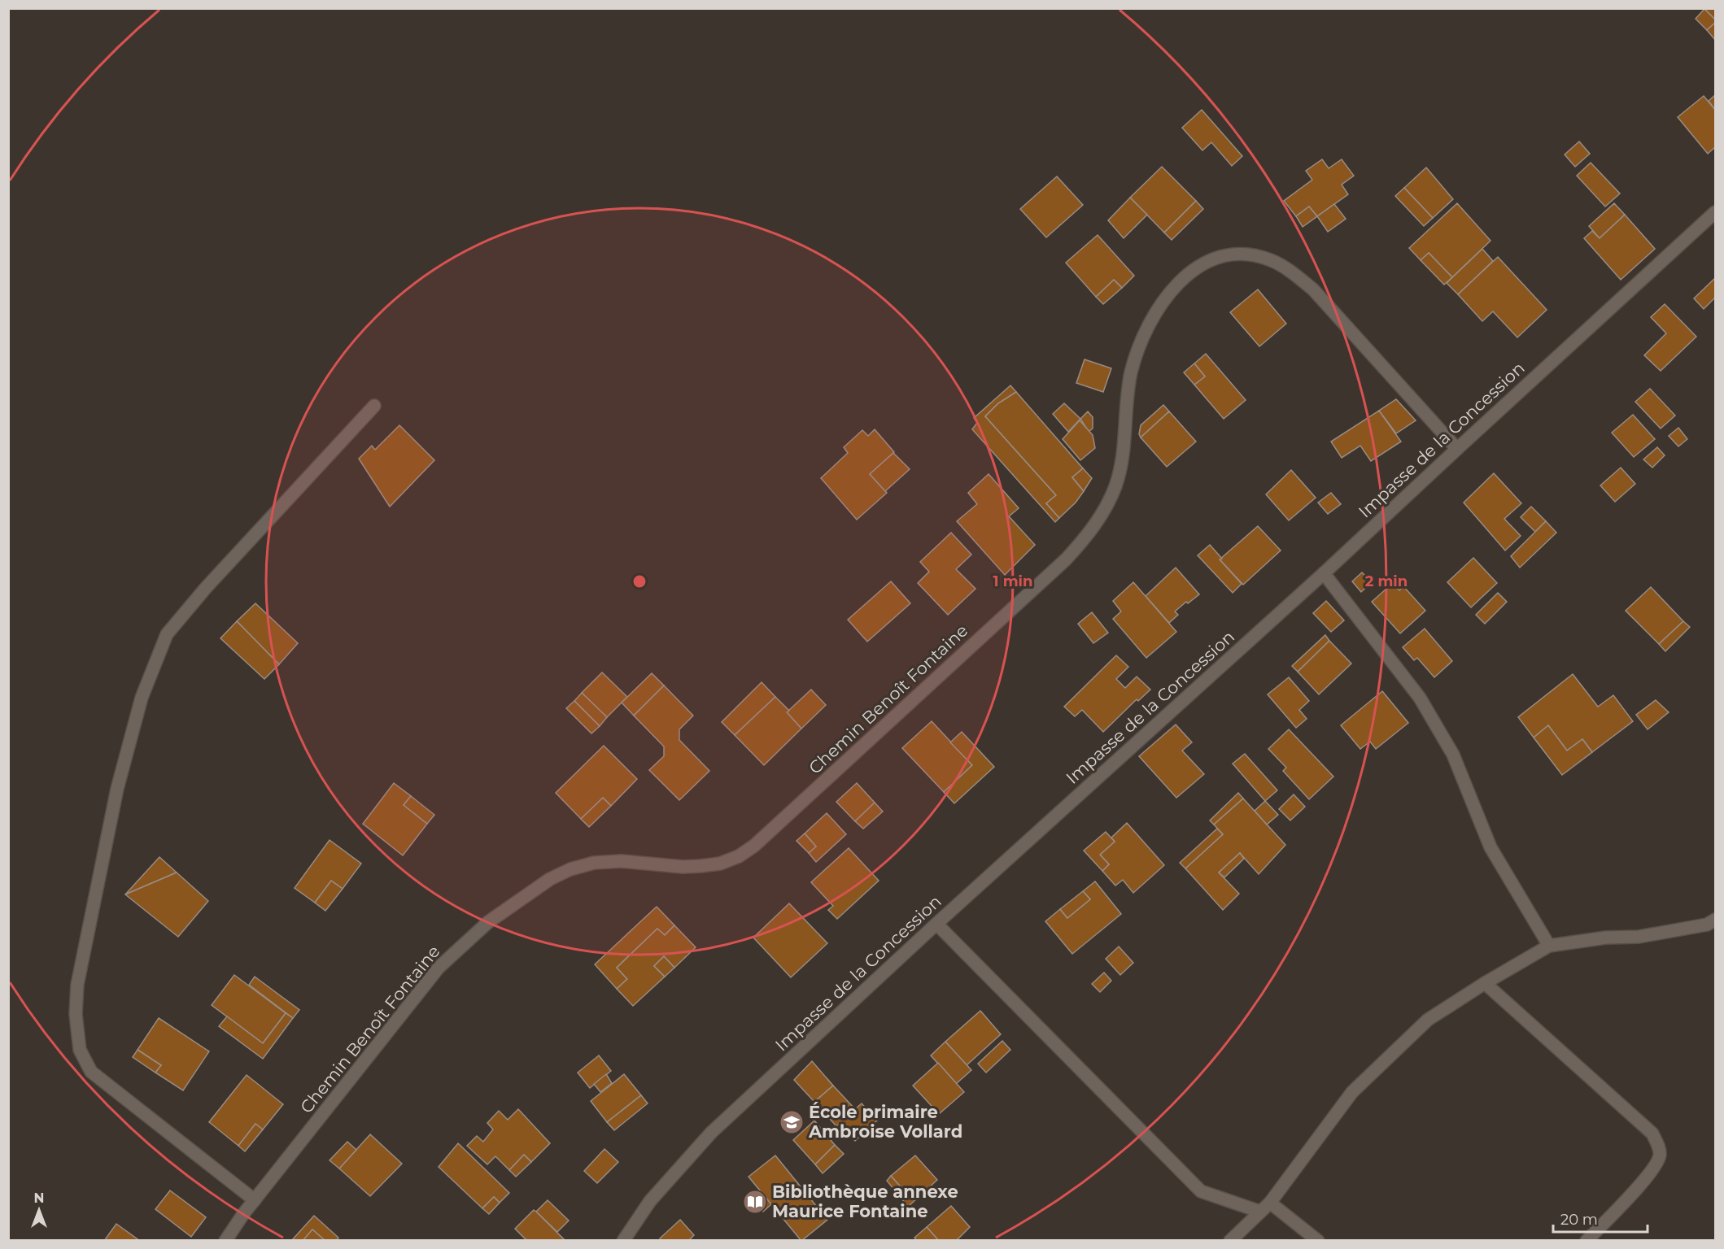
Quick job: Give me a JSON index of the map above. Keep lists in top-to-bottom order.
{
  "streets": {
    "street": ["Impasse de la Concession", "Chemin Benoît Fontaine"]
  },
  "crossings": [
    ["Impasse de la Concession", "Chemin Benoît Fontaine"]
  ],
  "places": {
    "school or university": ["École primaire Ambroise Vollard"],
    "library": ["Bibliothèque annexe Maurice Fontaine"]
  },
  "scale_bar": "20 m",
  "north": "top",
  "rings": ["1 min", "2 min"]
}
